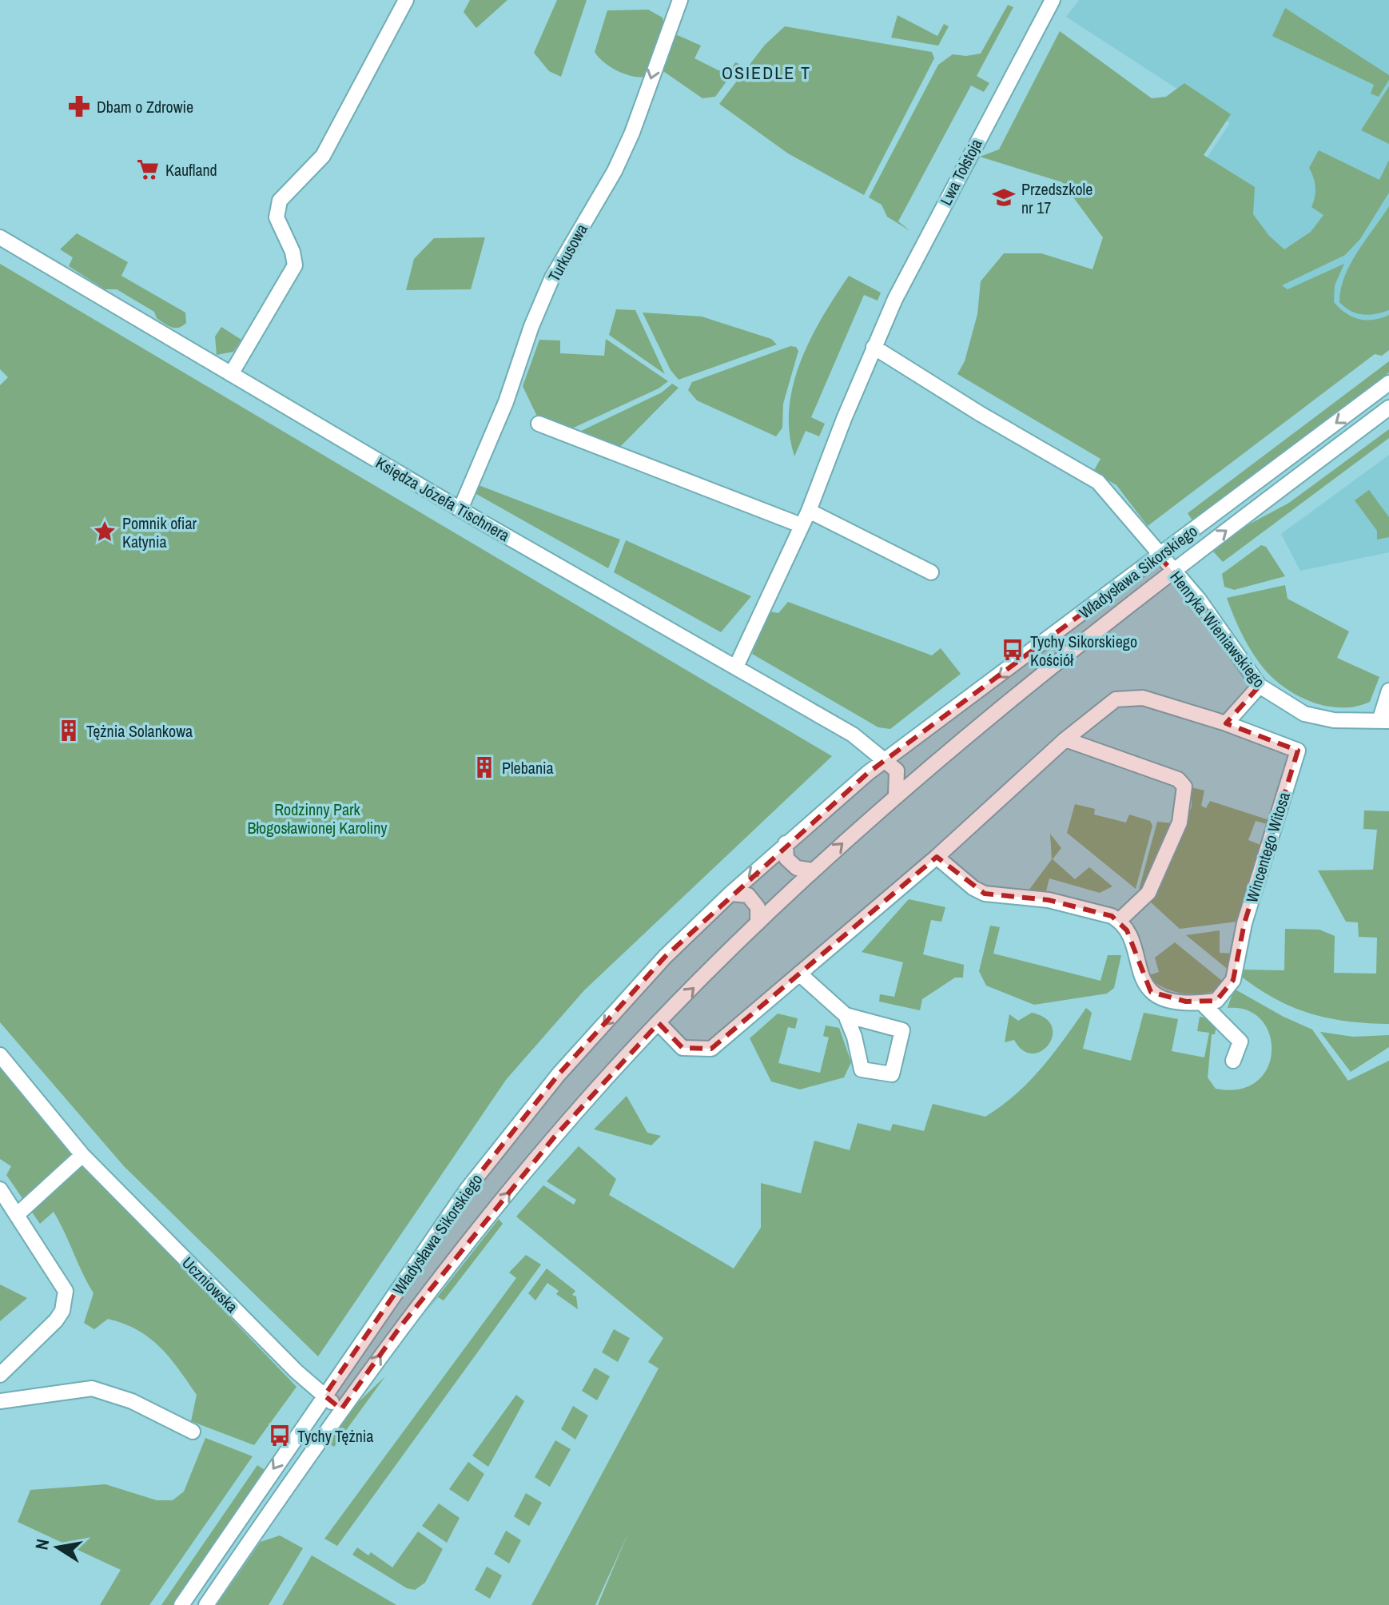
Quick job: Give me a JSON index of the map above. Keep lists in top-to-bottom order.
{
  "streets": {
    "street": [
      "Lwa Tołstoja",
      "Turkusowa",
      "Księdza Józefa Tischnera",
      "Władysława Sikorskiego",
      "Henryka Wieniawskiego",
      "Wincentego Witosa",
      "Uczniowska"
    ]
  },
  "crossings": [
    ["Lwa Tołstoja", "Księdza Józefa Tischnera"],
    ["Turkusowa", "Księdza Józefa Tischnera"],
    ["Księdza Józefa Tischnera", "Władysława Sikorskiego"],
    ["Władysława Sikorskiego", "Henryka Wieniawskiego"],
    ["Władysława Sikorskiego", "Wincentego Witosa"],
    ["Władysława Sikorskiego", "Uczniowska"]
  ],
  "one_way": ["Turkusowa"],
  "districts": ["OSIEDLE T"],
  "parks": ["Rodzinny Park Błogosławionej Karoliny"],
  "places": {
    "pharmacy": ["Dbam o Zdrowie"],
    "supermarket": ["Kaufland"],
    "school or university": ["Przedszkole nr 17"],
    "place": ["Pomnik ofiar Katynia"],
    "bus stop": ["Tychy Sikorskiego Kościół", "Tychy Tężnia"],
    "building": ["Tężnia Solankowa", "Plebania"]
  },
  "north": "left"
}
